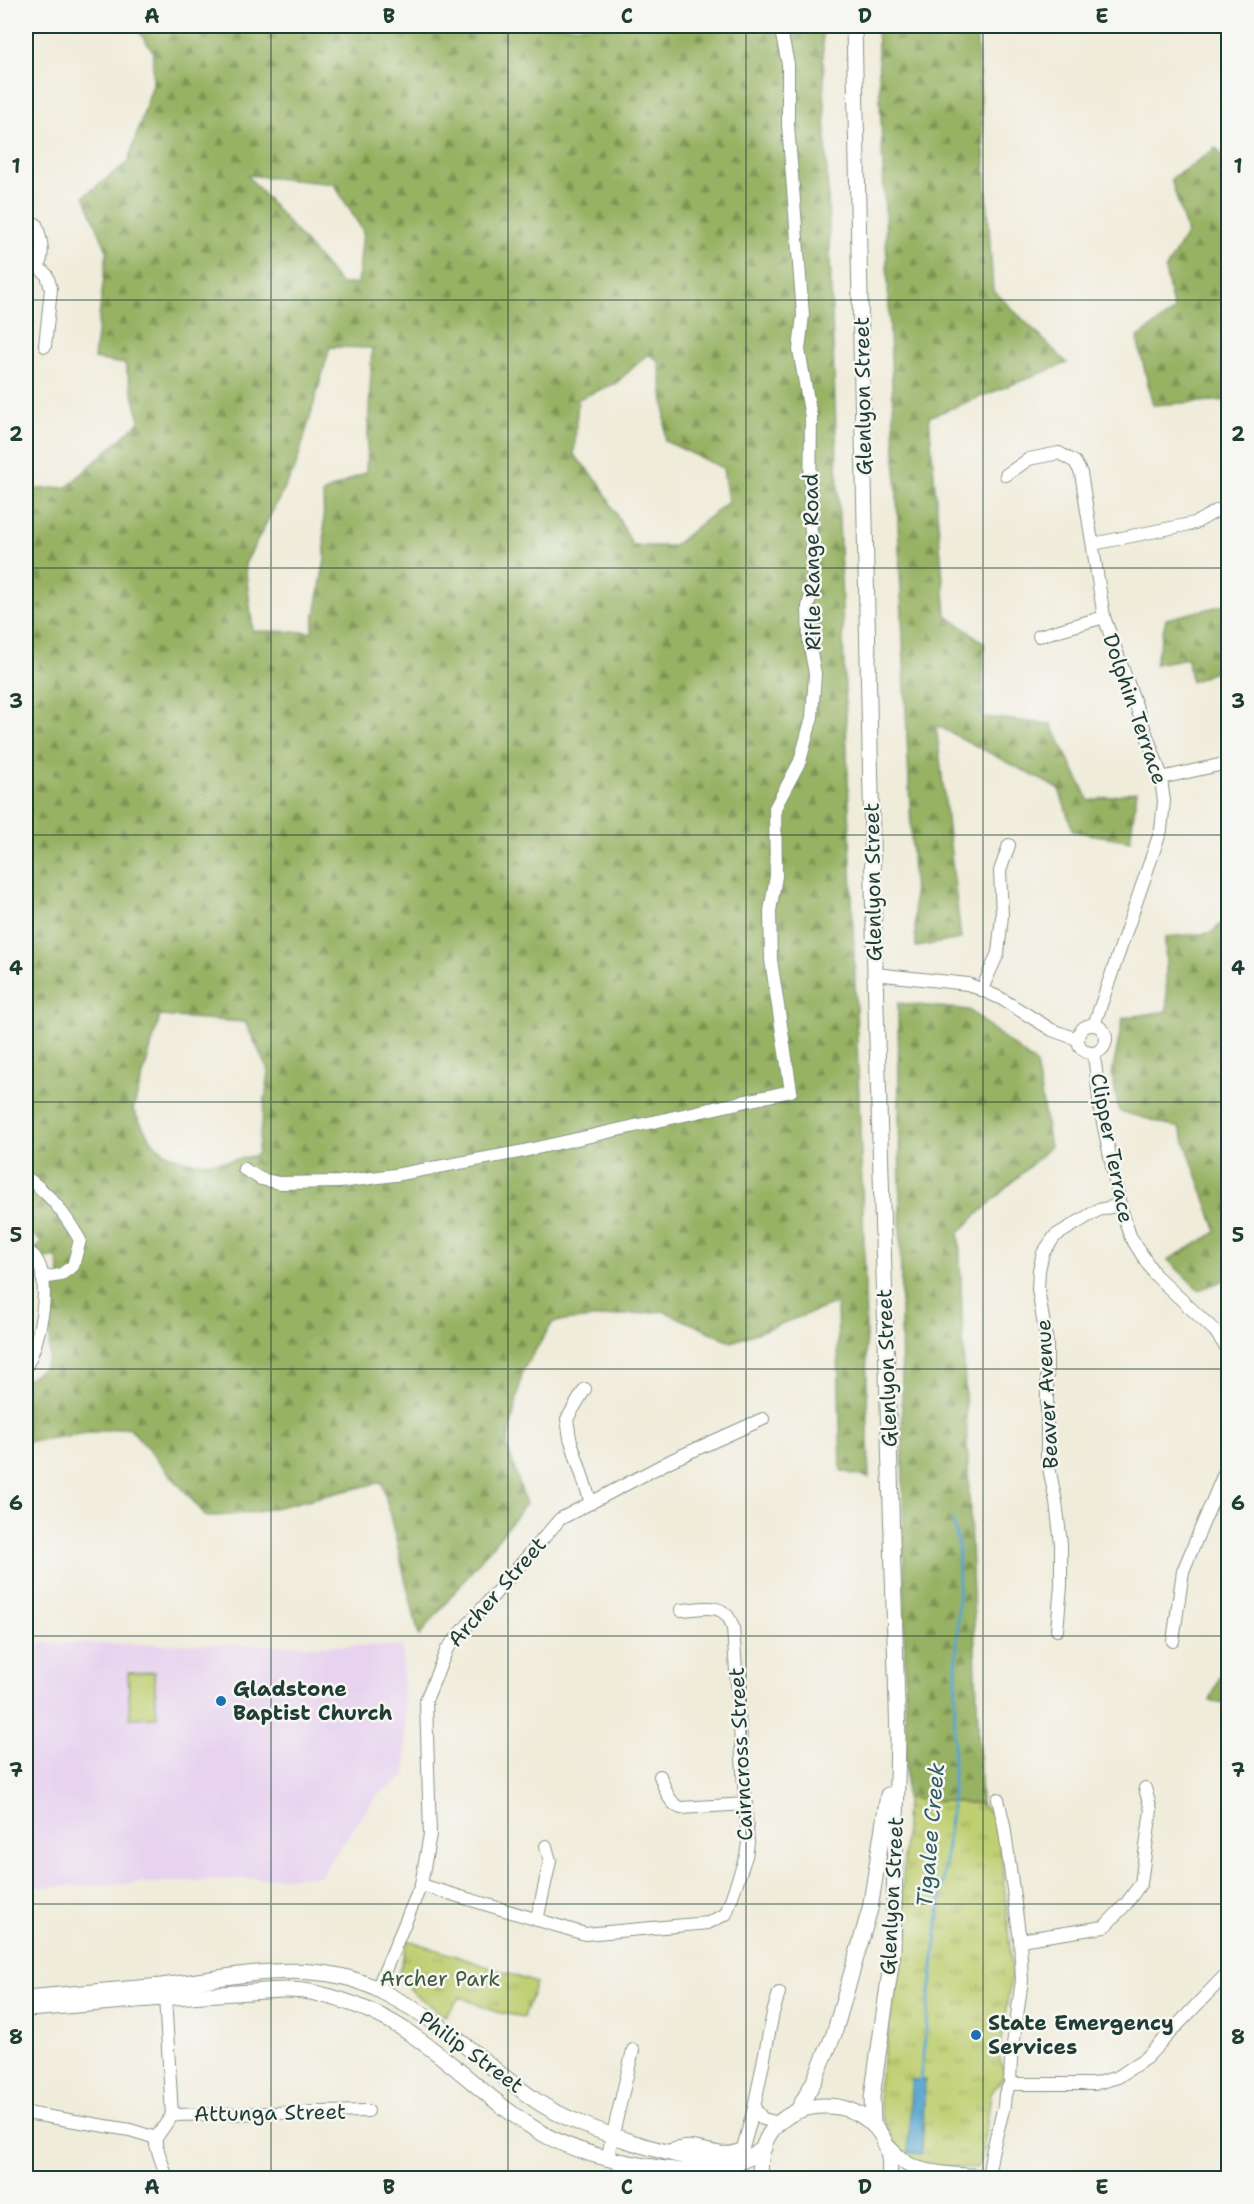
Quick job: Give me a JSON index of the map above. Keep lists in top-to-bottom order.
{
  "streets": {
    "main road": ["Glenlyon Street", "Philip Street"],
    "street": [
      "Rifle Range Road",
      "Dolphin Terrace",
      "Clipper Terrace",
      "Beaver Avenue",
      "Archer Street",
      "Cairncross Street",
      "Attunga Street"
    ]
  },
  "crossings": [
    ["Dolphin Terrace", "Clipper Terrace"],
    ["Clipper Terrace", "Beaver Avenue"],
    ["Archer Street", "Cairncross Street"],
    ["Archer Street", "Philip Street"]
  ],
  "water": ["Tigalee Creek"],
  "parks": ["Archer Park"],
  "places": ["Gladstone Baptist Church", "State Emergency Services"],
  "grid": {
    "columns": [
      "A",
      "B",
      "C",
      "D",
      "E"
    ],
    "rows": [
      "1",
      "2",
      "3",
      "4",
      "5",
      "6",
      "7",
      "8"
    ]
  }
}
